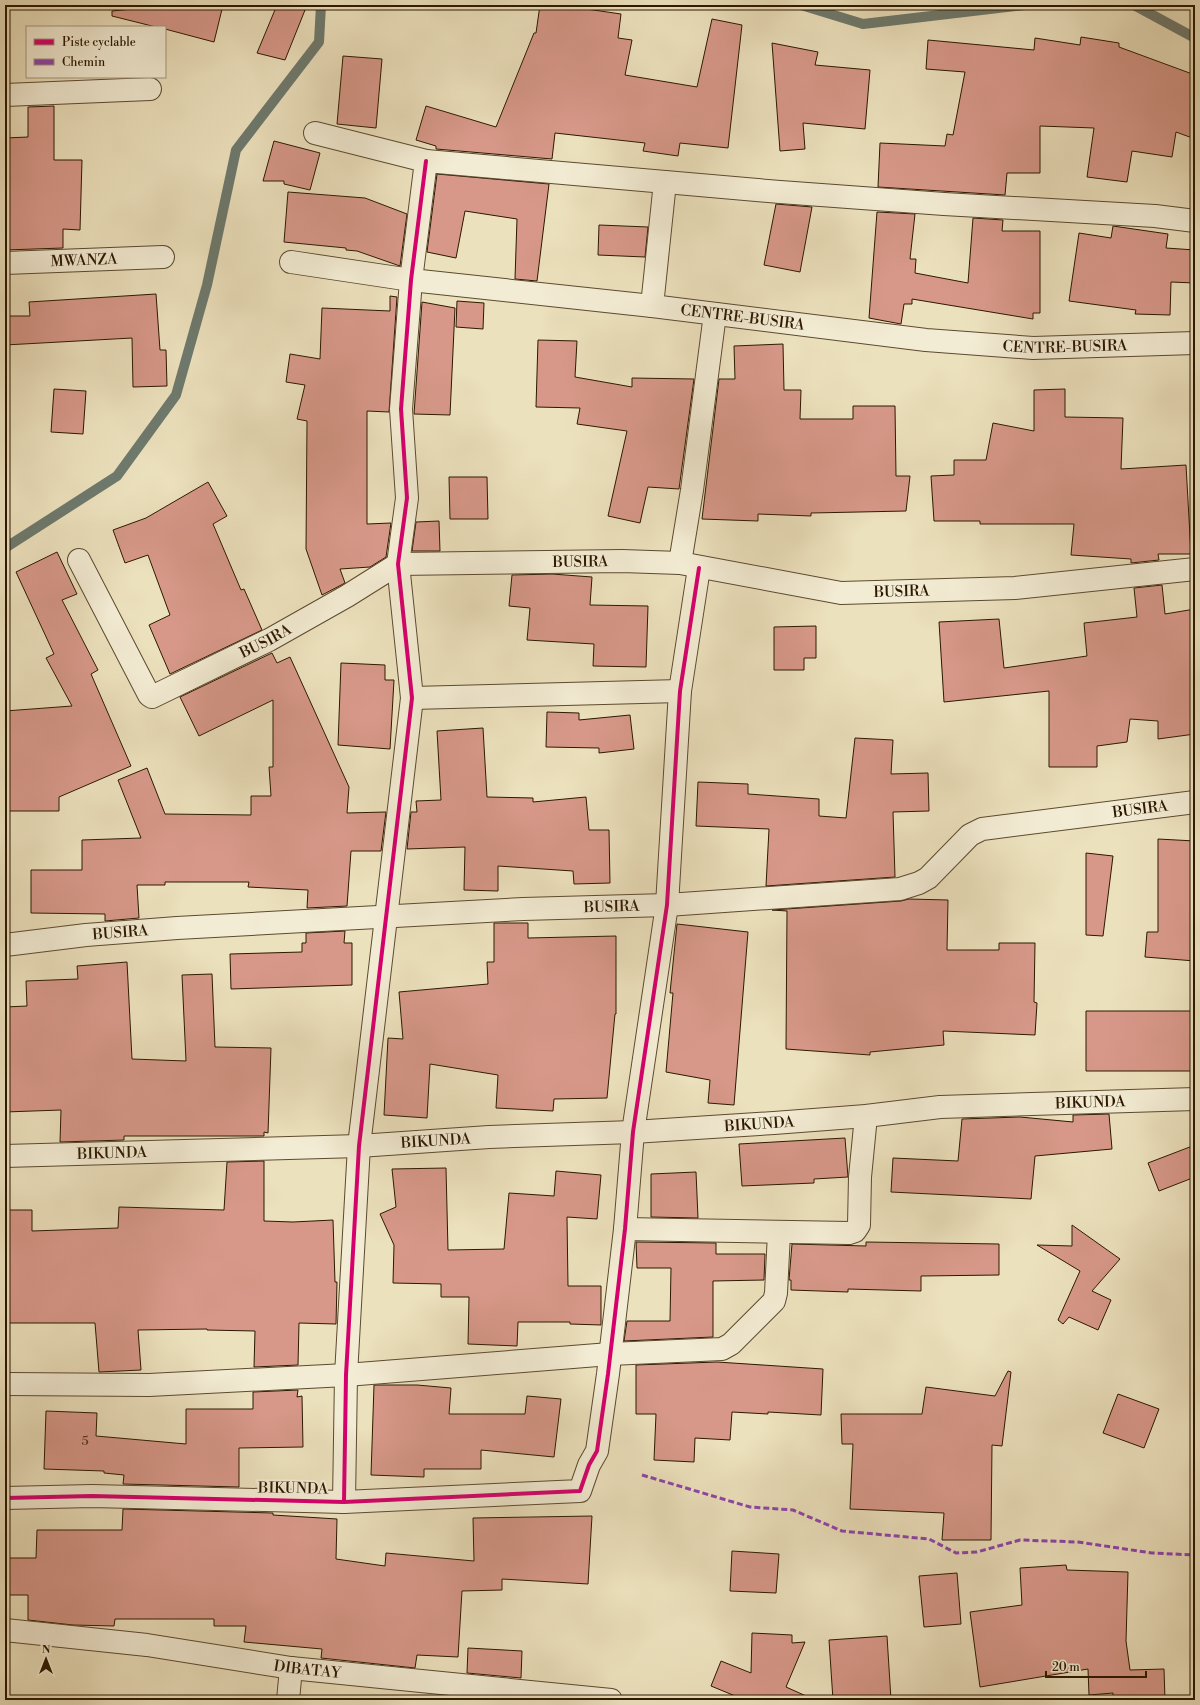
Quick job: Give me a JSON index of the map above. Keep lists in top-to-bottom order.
{
  "streets": {
    "street": [
      "MWANZA",
      "CENTRE-BUSIRA",
      "BUSIRA",
      "BIKUNDA",
      "DIBATAY"
    ]
  },
  "house_numbers": ["5"],
  "legend": ["Piste cyclable", "Chemin"],
  "scale_bar": "20 m",
  "north": "top"
}
